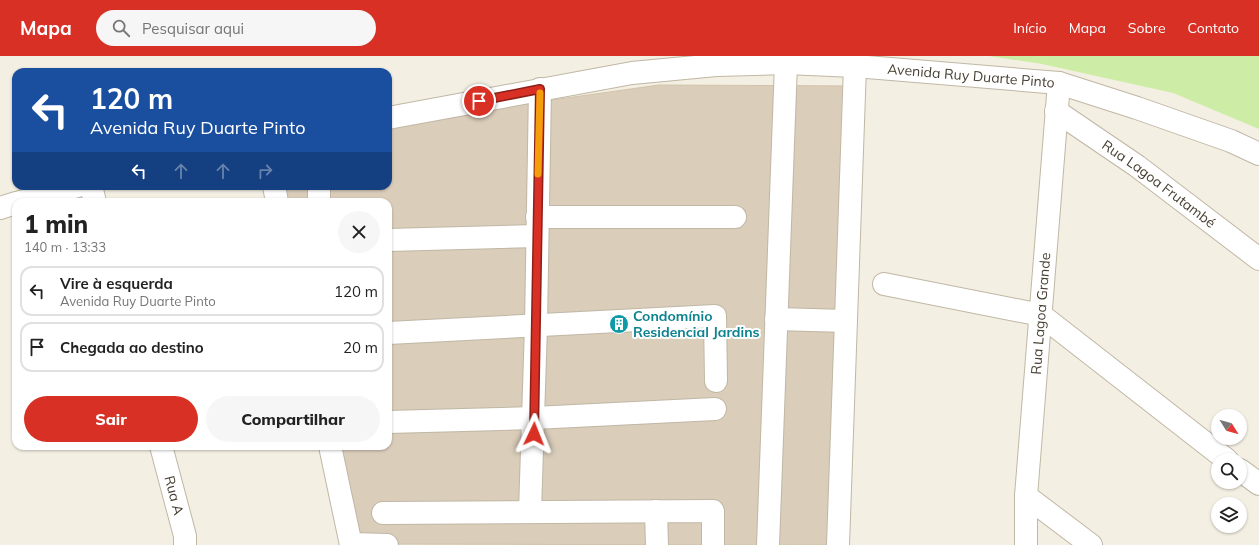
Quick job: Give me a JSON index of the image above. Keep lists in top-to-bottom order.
{
  "streets": {
    "street": [
      "Avenida Ruy Duarte Pinto",
      "Rua Lagoa Frutambé",
      "Rua Lagoa Grande",
      "Rua A"
    ]
  },
  "crossings": [
    ["Avenida Ruy Duarte Pinto", "Rua Lagoa Grande"],
    ["Rua Lagoa Frutambé", "Rua Lagoa Grande"]
  ],
  "places": {
    "building": ["Condomínio Residencial Jardins"]
  },
  "north": "bottom right",
  "page": {
    "header": "Mapa",
    "search": "Pesquisar aqui",
    "nav": [
      "Início",
      "Mapa",
      "Sobre",
      "Contato"
    ],
    "turn": ["120 m", "Avenida Ruy Duarte Pinto"],
    "heading": ["1 min", "140 m · 13:33"],
    "list": [
      {
        "name": "Vire à esquerda",
        "note": "Avenida Ruy Duarte Pinto",
        "value": "120 m"
      },
      {
        "name": "Chegada ao destino",
        "value": "20 m"
      }
    ],
    "buttons": ["Sair", "Compartilhar"]
  }
}
